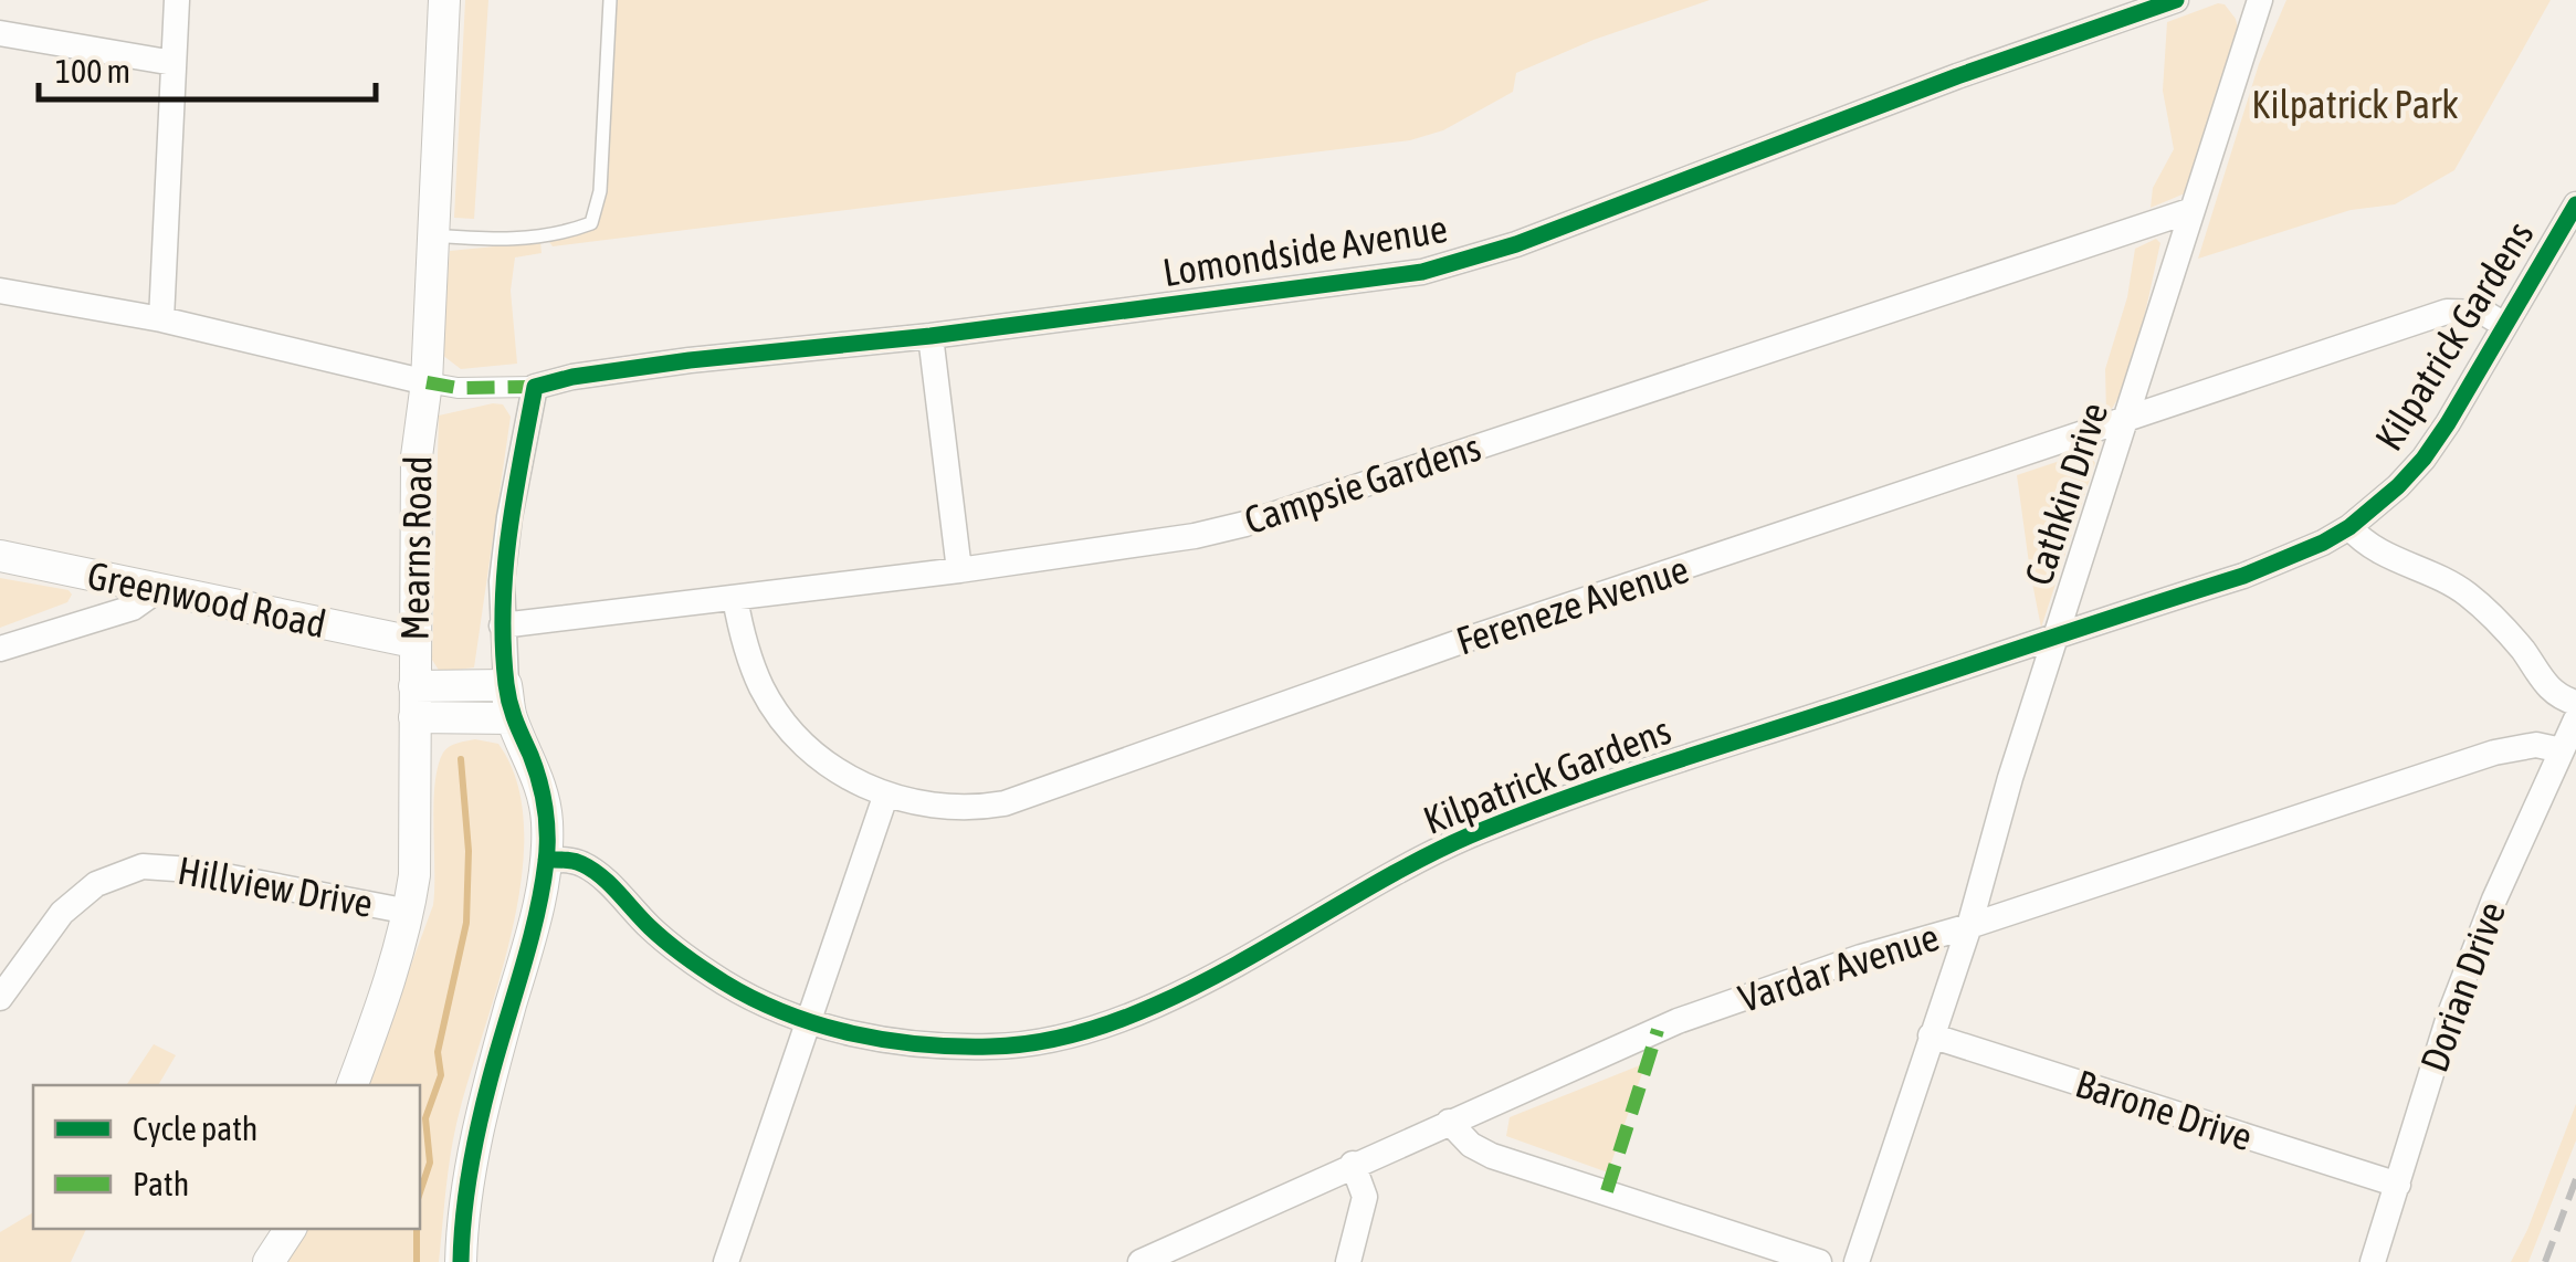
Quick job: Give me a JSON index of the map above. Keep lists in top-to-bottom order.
{
  "streets": {
    "street": [
      "Lomondside Avenue",
      "Kilpatrick Gardens",
      "Campsie Gardens",
      "Cathkin Drive",
      "Mearns Road",
      "Greenwood Road",
      "Fereneze Avenue",
      "Hillview Drive",
      "Vardar Avenue",
      "Dorian Drive",
      "Barone Drive"
    ]
  },
  "crossings": [
    ["Lomondside Avenue", "Mearns Road"],
    ["Kilpatrick Gardens", "Cathkin Drive"],
    ["Kilpatrick Gardens", "Fereneze Avenue"],
    ["Campsie Gardens", "Cathkin Drive"],
    ["Campsie Gardens", "Fereneze Avenue"],
    ["Cathkin Drive", "Fereneze Avenue"],
    ["Cathkin Drive", "Vardar Avenue"],
    ["Cathkin Drive", "Barone Drive"],
    ["Mearns Road", "Greenwood Road"],
    ["Mearns Road", "Hillview Drive"],
    ["Vardar Avenue", "Dorian Drive"],
    ["Dorian Drive", "Barone Drive"]
  ],
  "parks": ["Kilpatrick Park"],
  "legend": ["Cycle path", "Path"],
  "scale_bar": "100 m"
}
